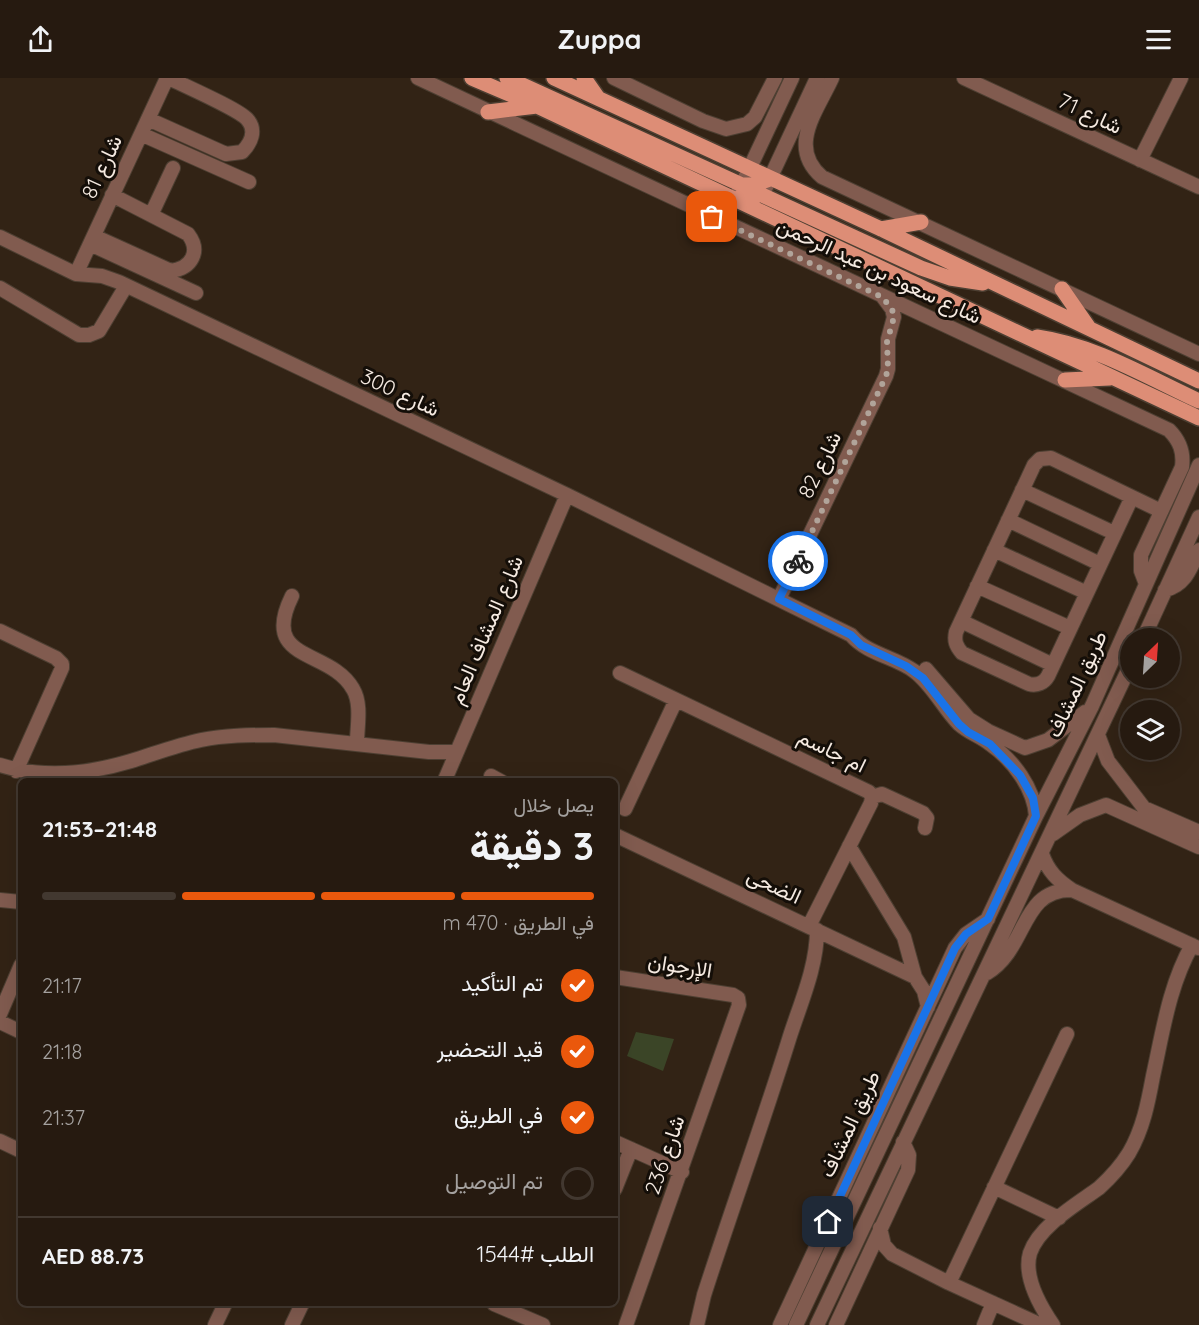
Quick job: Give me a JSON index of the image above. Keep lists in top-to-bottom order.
{
  "streets": {
    "main road": ["شارع سعود بن عبد الرحمن"],
    "street": [
      "شارع 71",
      "شارع 81",
      "شارع 300",
      "شارع 82",
      "شارع المشاف العام",
      "طريق المشاف",
      "ام جاسم",
      "الضحى",
      "الإرجوان",
      "شارع 236"
    ]
  },
  "crossings": [
    ["شارع 81", "شارع 300"],
    ["شارع سعود بن عبد الرحمن", "شارع 82"],
    ["شارع سعود بن عبد الرحمن", "طريق المشاف"],
    ["شارع 300", "شارع 82"],
    ["شارع 300", "شارع المشاف العام"],
    ["ام جاسم", "الضحى"],
    ["الإرجوان", "شارع 236"]
  ],
  "north": "top right",
  "page": {
    "header": "Zuppa",
    "heading": ["3 دقيقة", "يصل خلال", "21:48–21:53"],
    "panel": ["الطلب #1544", "AED 88.73"],
    "bar": "في الطريق · 470 m",
    "list": [
      ["تم التأكيد", "21:17"],
      ["قيد التحضير", "21:18"],
      ["في الطريق", "21:37"],
      "تم التوصيل"
    ]
  }
}
